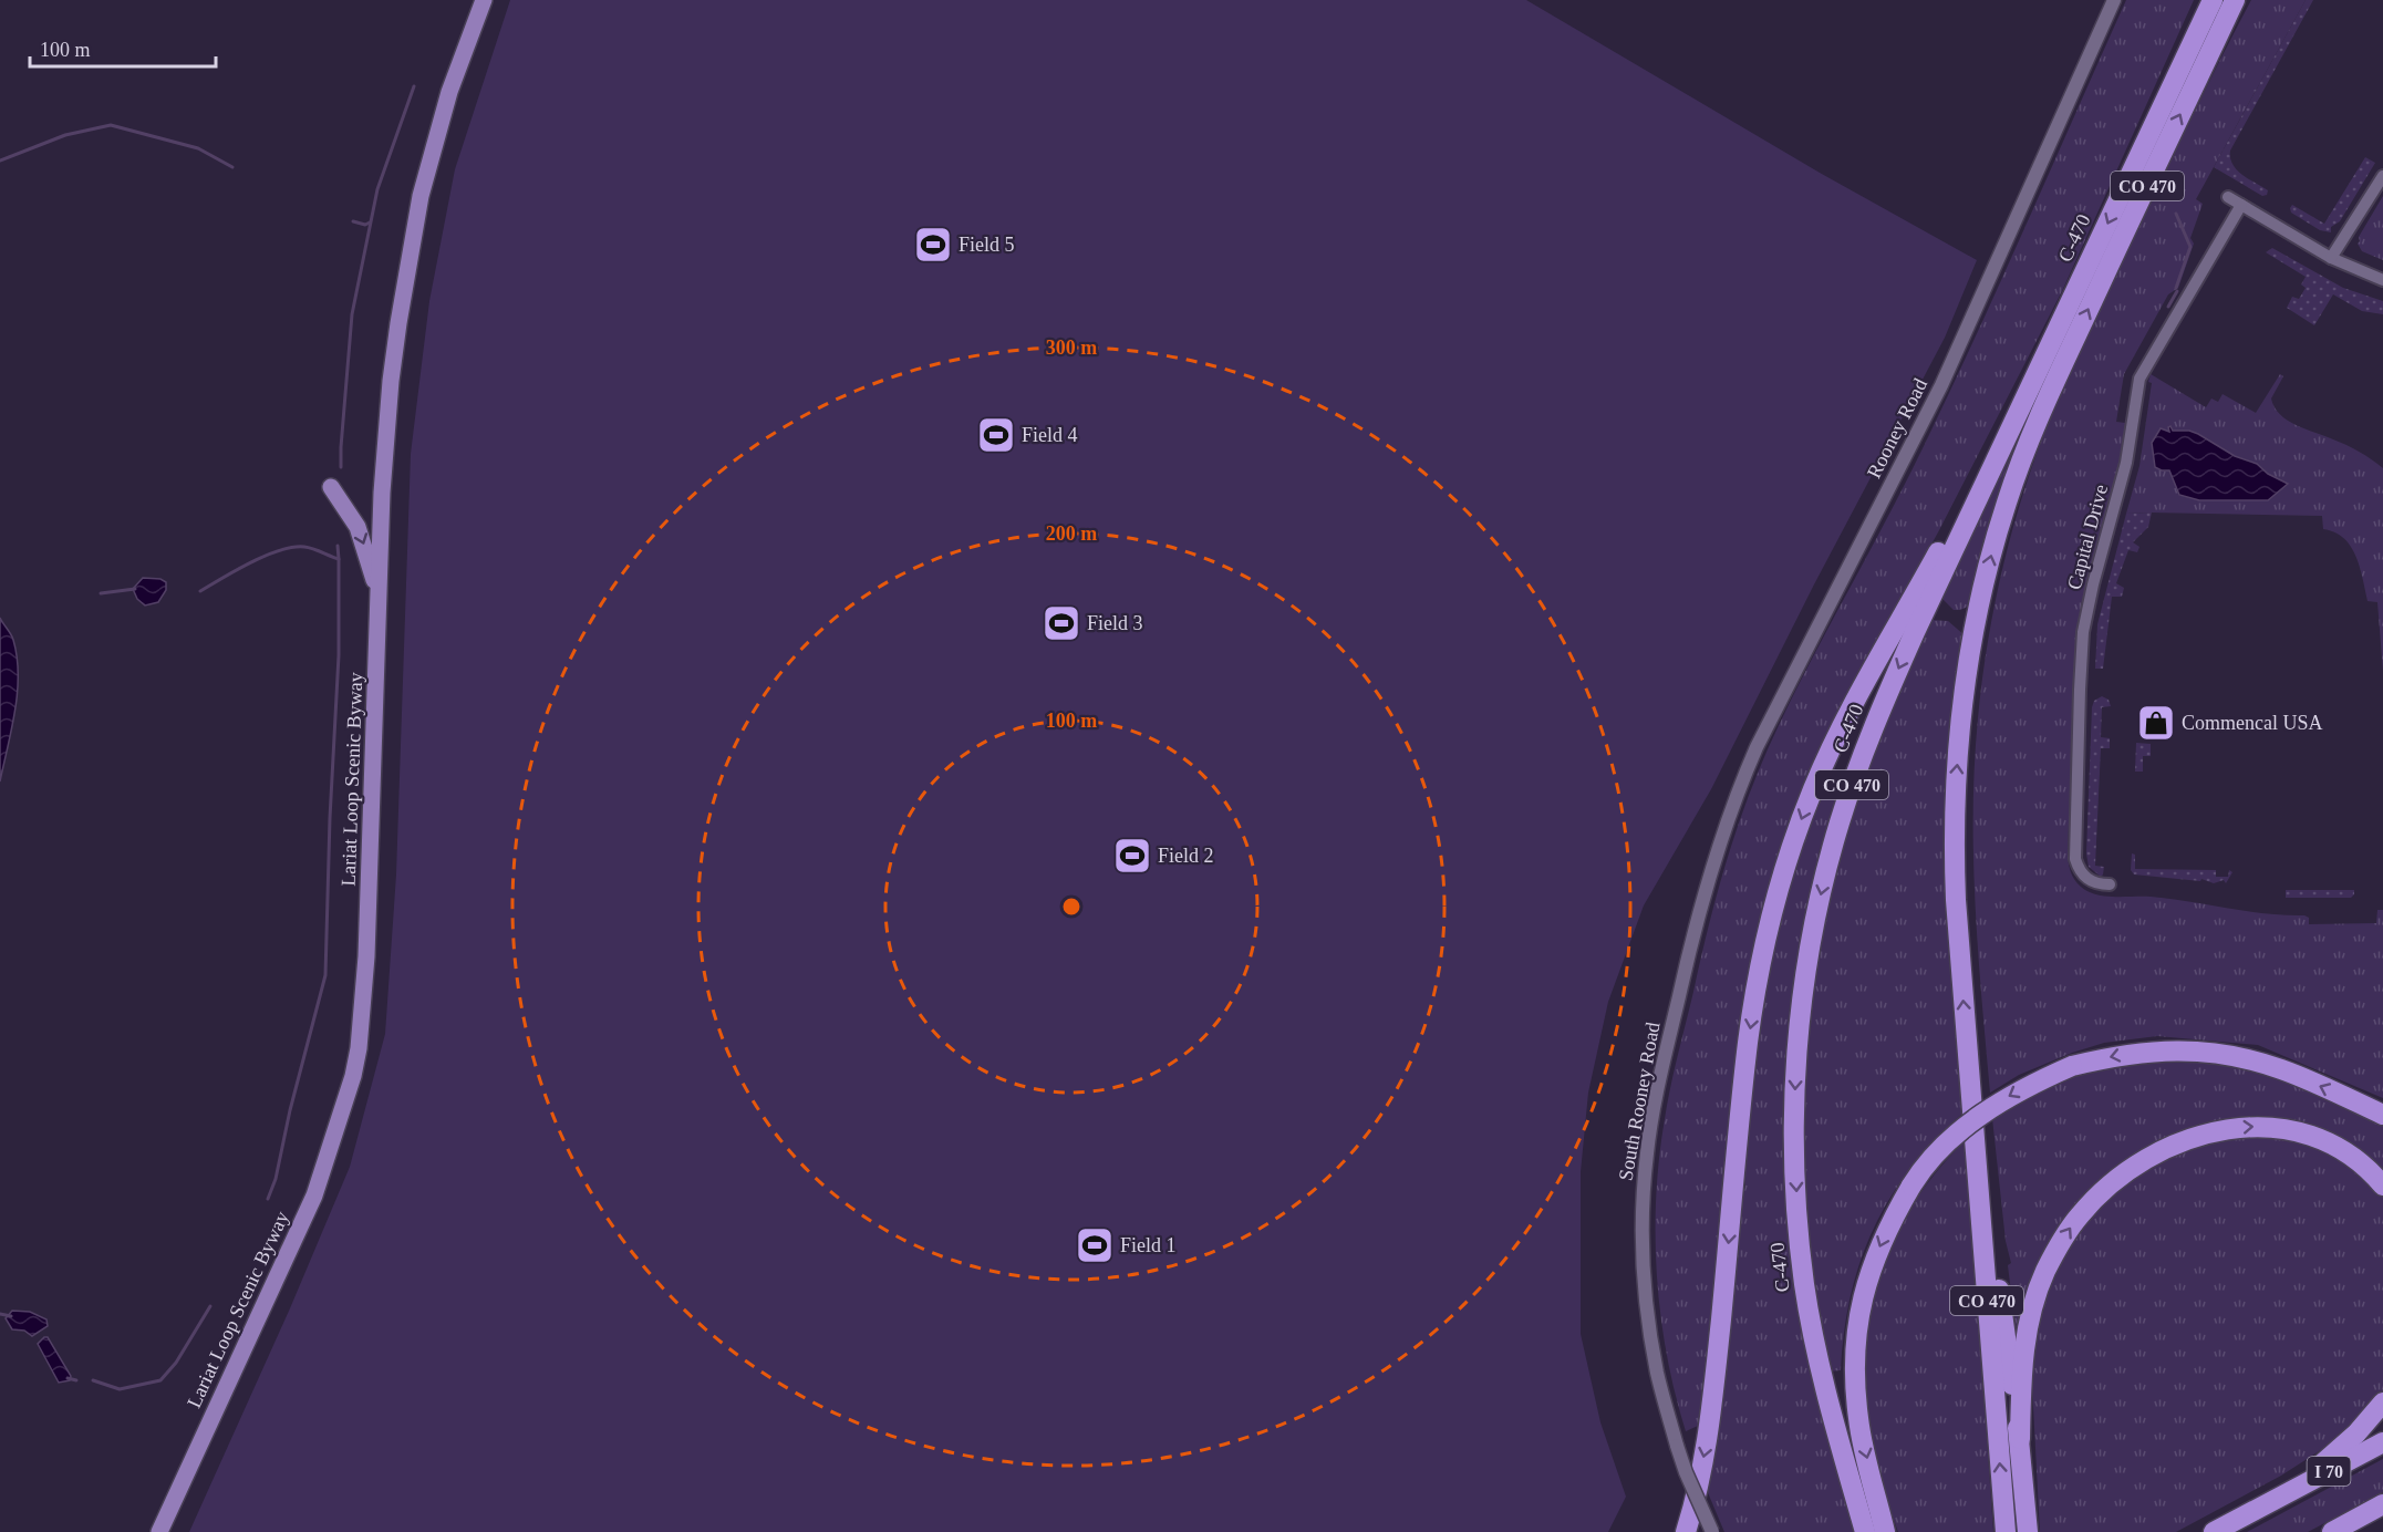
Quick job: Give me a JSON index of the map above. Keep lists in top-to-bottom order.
{
  "streets": {
    "highway": ["CO 470", "C-470", "I 70"],
    "main road": ["Lariat Loop Scenic Byway"],
    "street": ["Rooney Road", "Capital Drive", "South Rooney Road"]
  },
  "crossings": [
    ["Rooney Road", "South Rooney Road"]
  ],
  "places": {
    "sports": [
      "Field 5",
      "Field 4",
      "Field 3",
      "Field 2",
      "Field 1"
    ],
    "shop": ["Commencal USA"]
  },
  "scale_bar": "100 m",
  "rings": ["300 m", "200 m", "100 m"]
}
